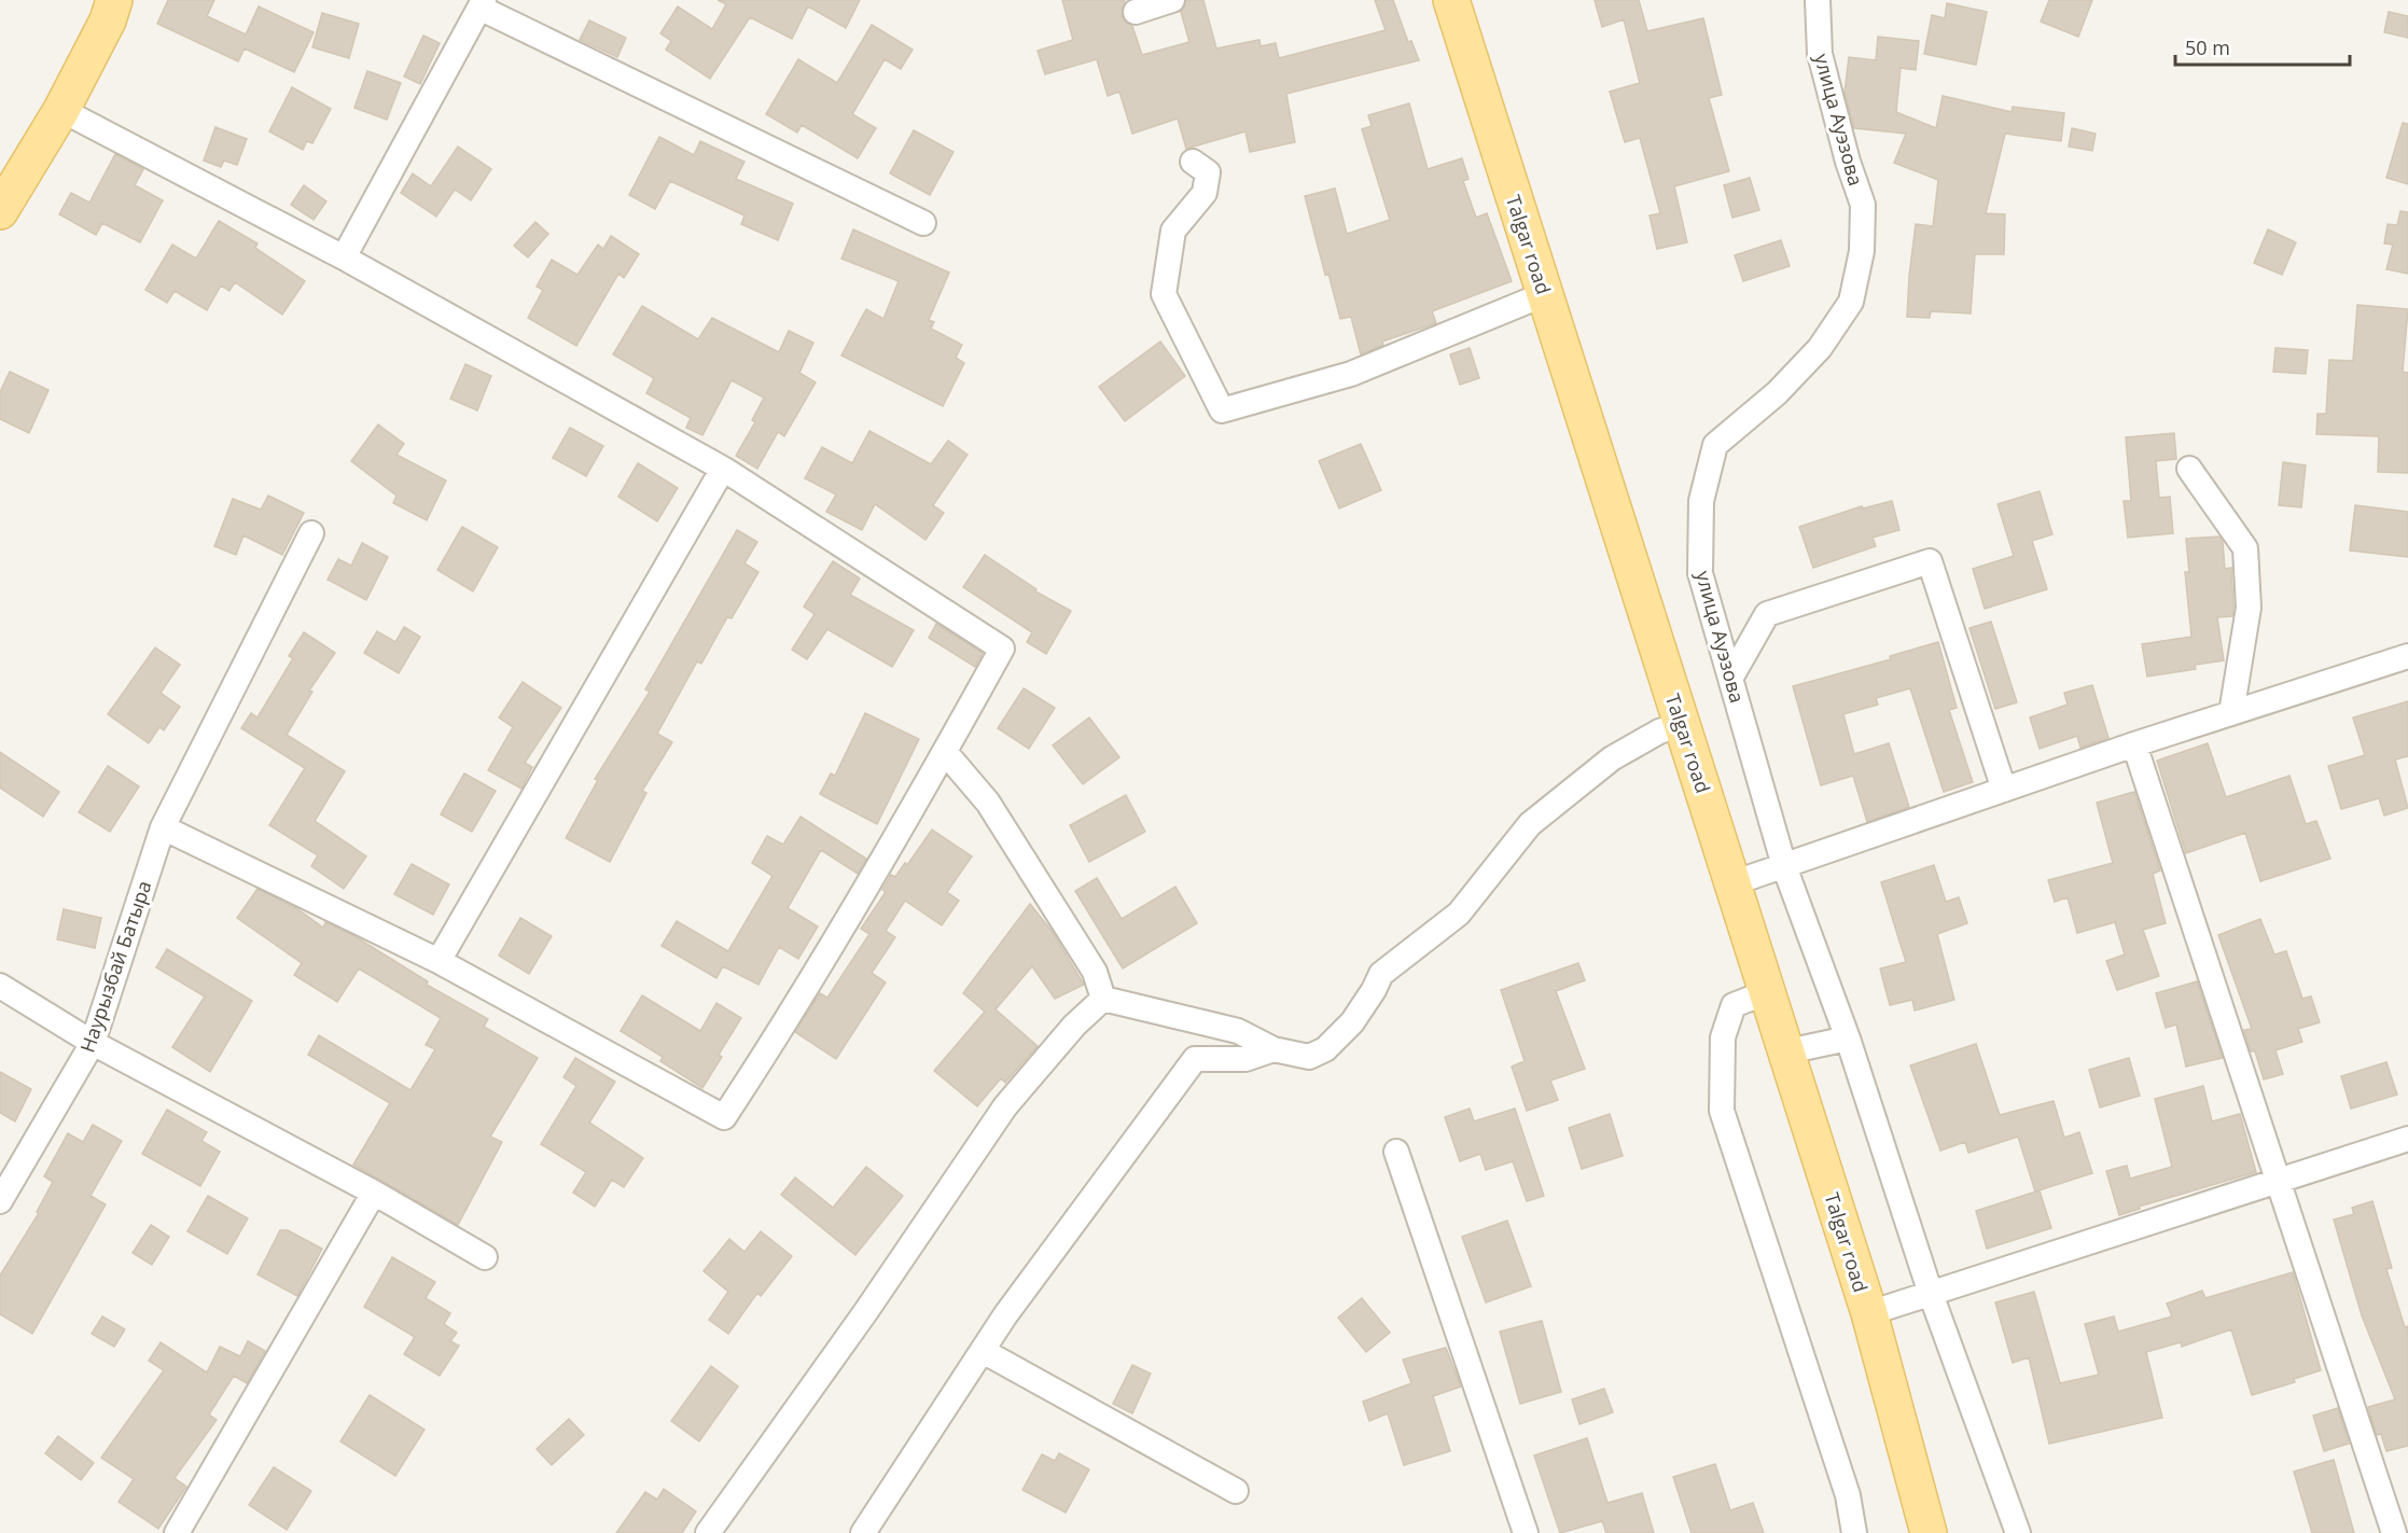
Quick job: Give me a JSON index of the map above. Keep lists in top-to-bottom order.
{
  "streets": {
    "main road": ["Talgar road"],
    "street": ["улица Ауэзова", "Наурызбай Батыра"]
  },
  "scale_bar": "50 m"
}
